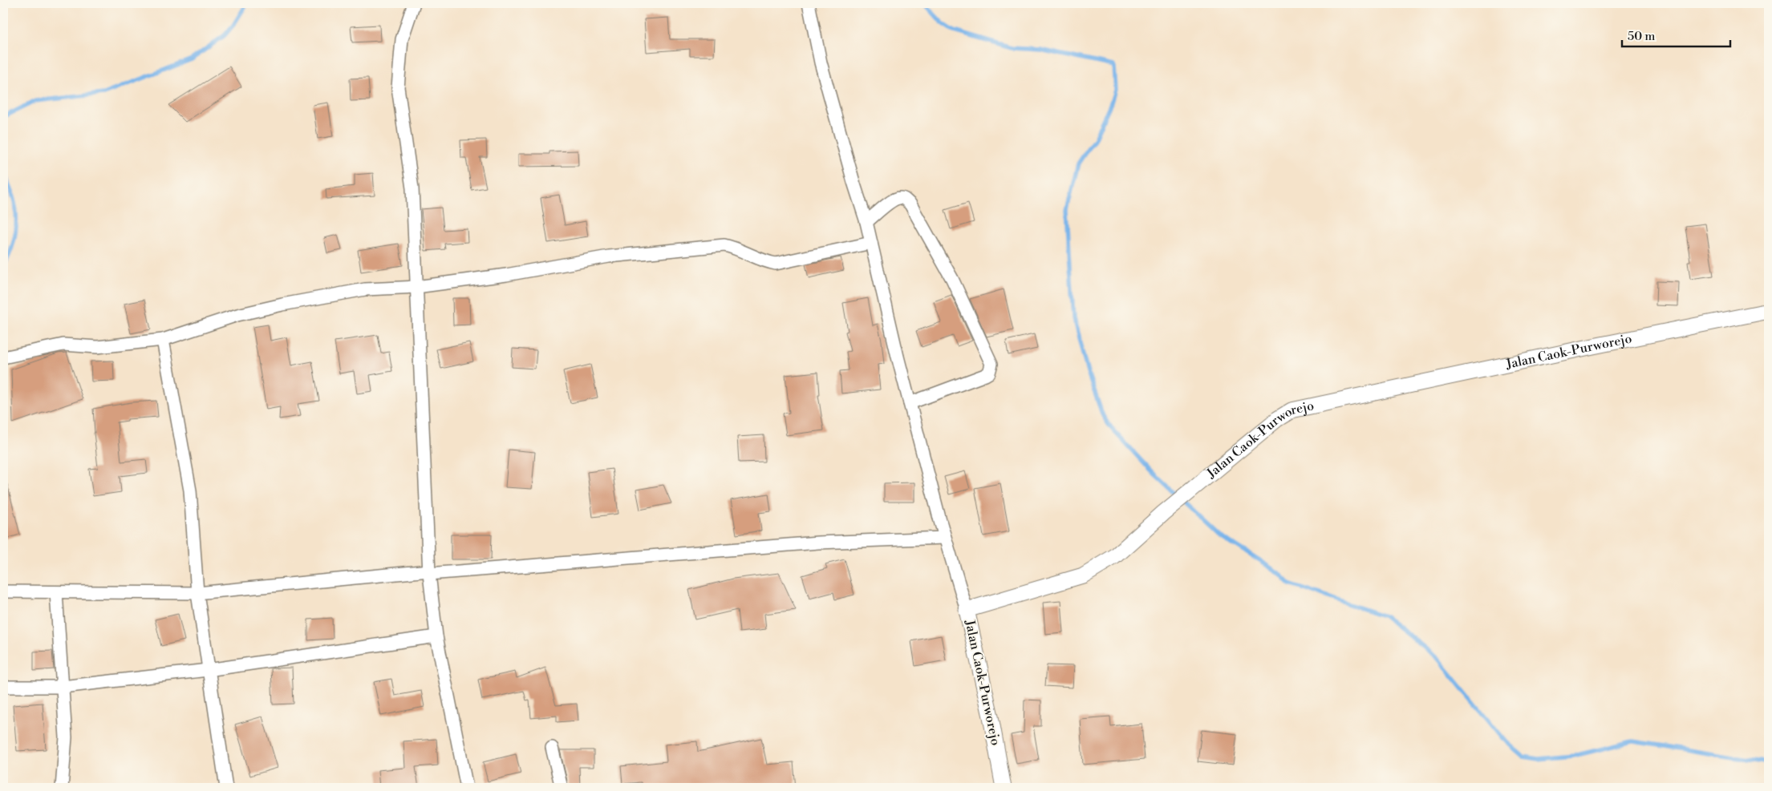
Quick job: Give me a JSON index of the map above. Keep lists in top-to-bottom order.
{
  "streets": {
    "street": ["Jalan Caok-Purworejo"]
  },
  "scale_bar": "50 m"
}
